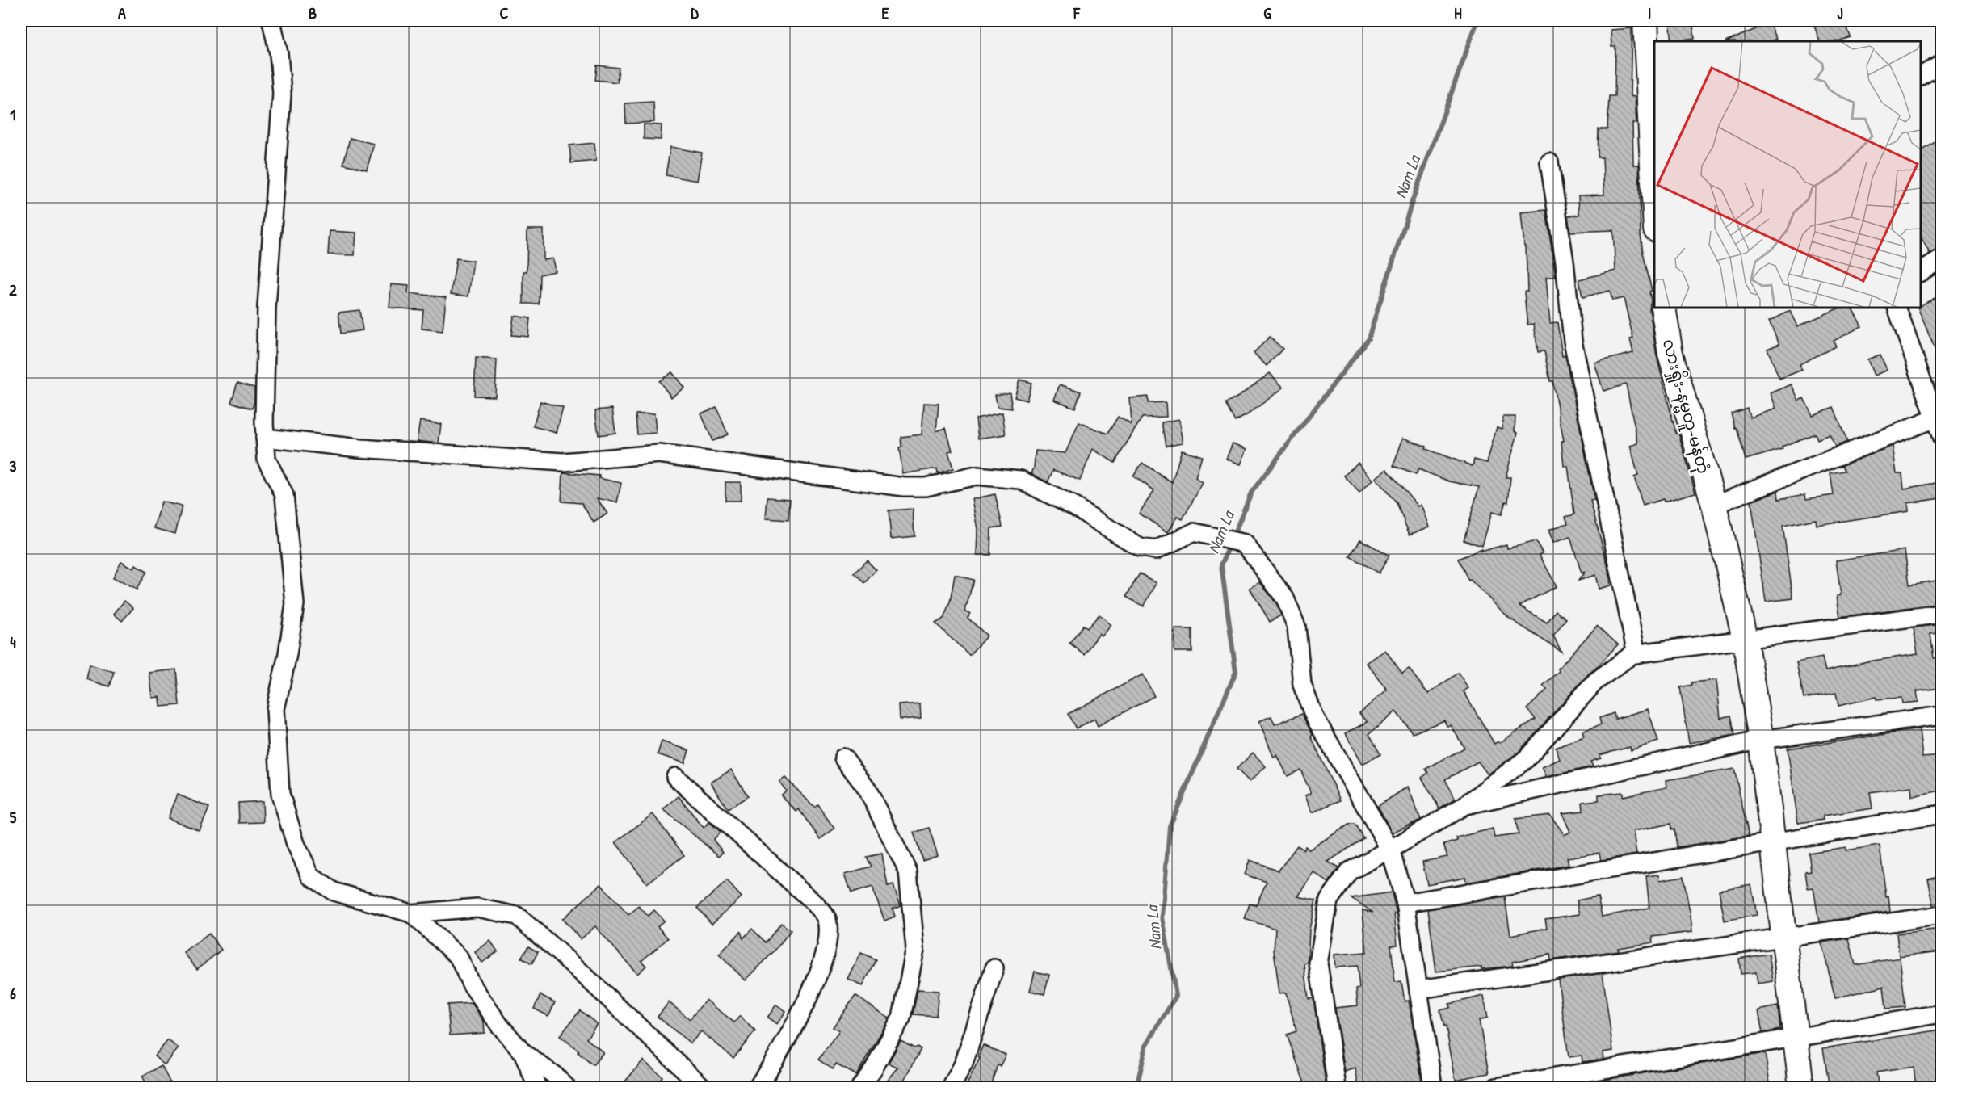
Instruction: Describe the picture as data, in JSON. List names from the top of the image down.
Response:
{
  "streets": {
    "main road": ["လားရှိုး-နမ္မတူ-မန်တုံ"]
  },
  "water": ["Nam La"],
  "grid": {
    "columns": [
      "A",
      "B",
      "C",
      "D",
      "E",
      "F",
      "G",
      "H",
      "I",
      "J"
    ],
    "rows": [
      "1",
      "2",
      "3",
      "4",
      "5",
      "6"
    ]
  }
}
